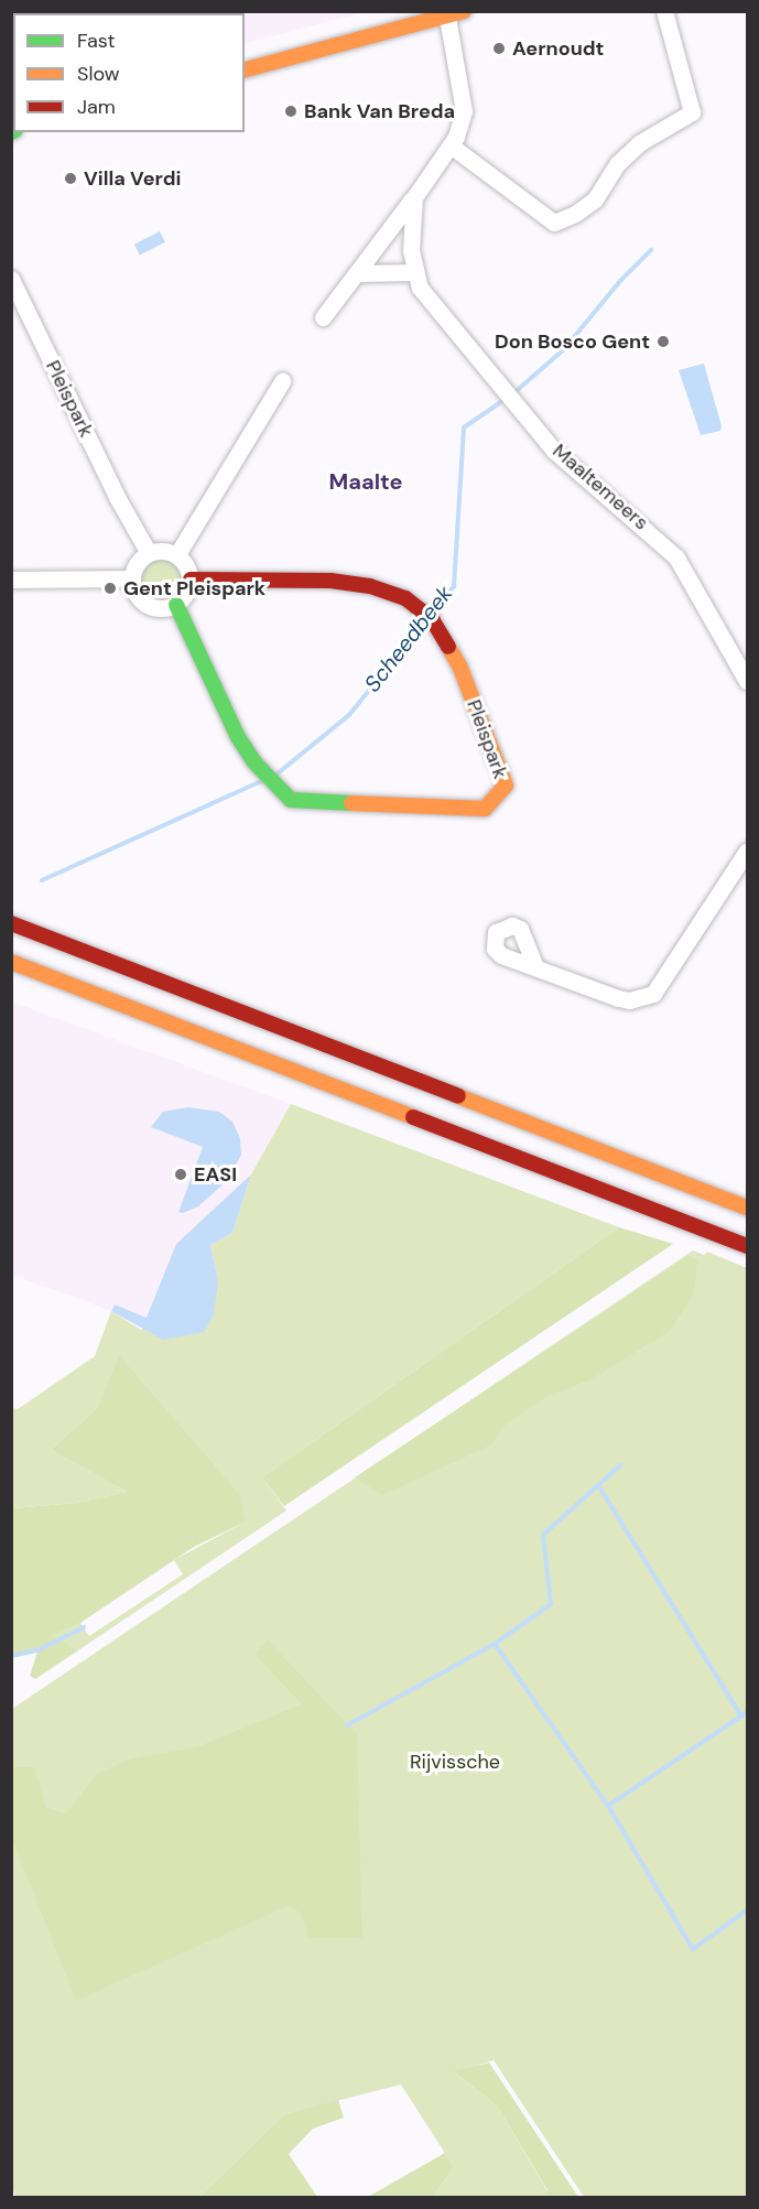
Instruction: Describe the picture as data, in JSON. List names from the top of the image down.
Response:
{
  "streets": {
    "main road": ["Pleispark"],
    "street": ["Maaltemeers"]
  },
  "districts": ["Maalte"],
  "water": ["Scheedbeek"],
  "parks": ["Rijvissche"],
  "places": [
    "Aernoudt",
    "Bank Van Breda",
    "Villa Verdi",
    "Don Bosco Gent",
    "Gent Pleispark",
    "EASI"
  ],
  "legend": ["Fast", "Slow", "Jam"]
}
